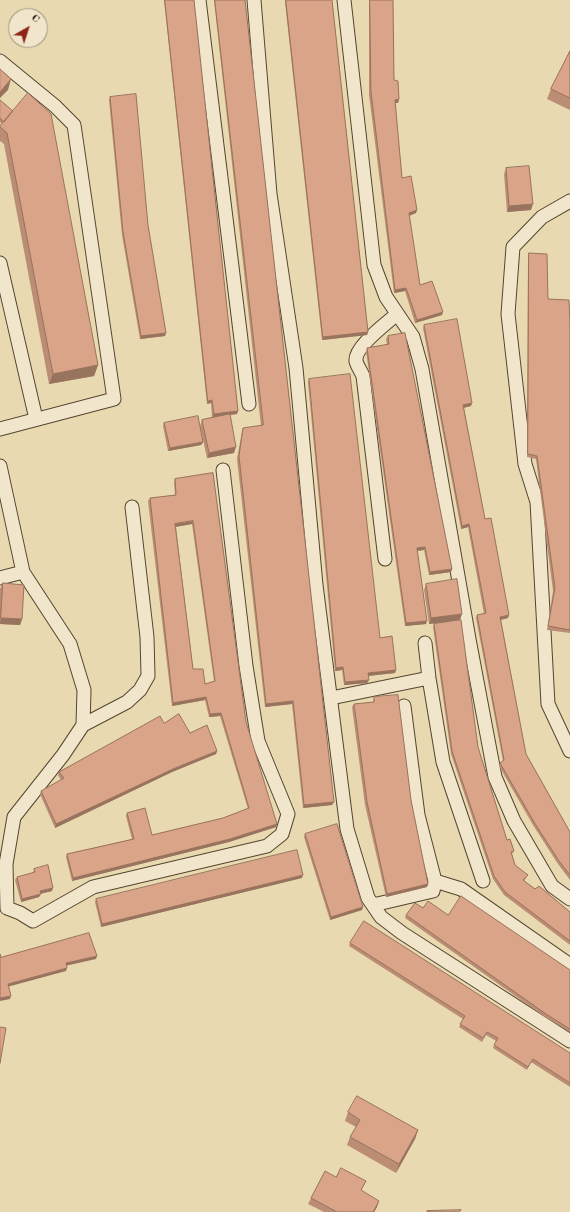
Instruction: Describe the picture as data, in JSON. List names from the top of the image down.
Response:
{
  "north": "top right"
}
